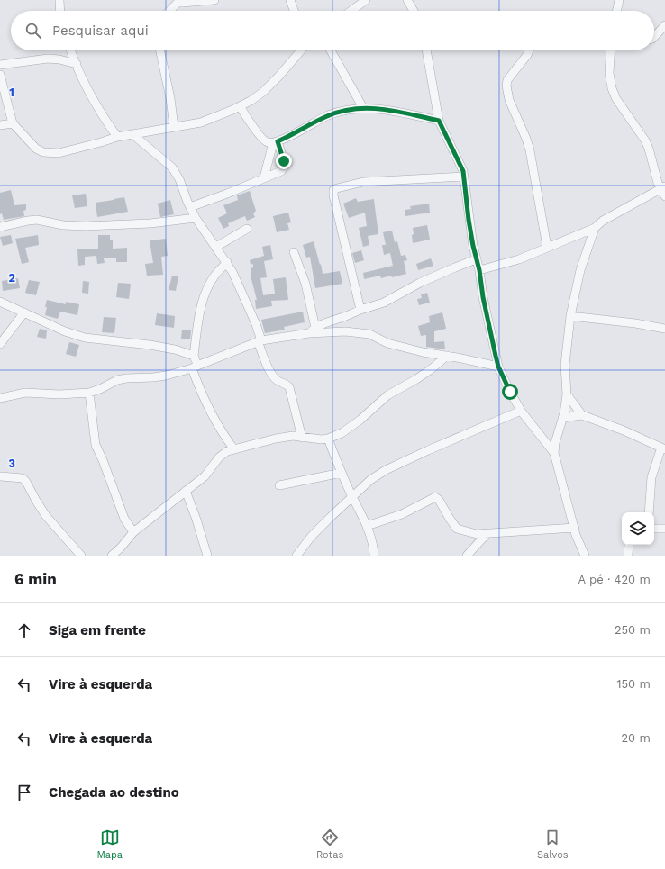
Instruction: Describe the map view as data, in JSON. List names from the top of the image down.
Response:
{
  "page": {
    "search": "Pesquisar aqui",
    "heading": ["6 min", "A pé · 420 m"],
    "list": [
      ["Siga em frente", "250 m"],
      ["Vire à esquerda", "150 m"],
      ["Vire à esquerda", "20 m"],
      "Chegada ao destino"
    ],
    "nav": ["Mapa", "Rotas", "Salvos"]
  },
  "grid": {
    "rows": ["1", "2", "3"]
  }
}
